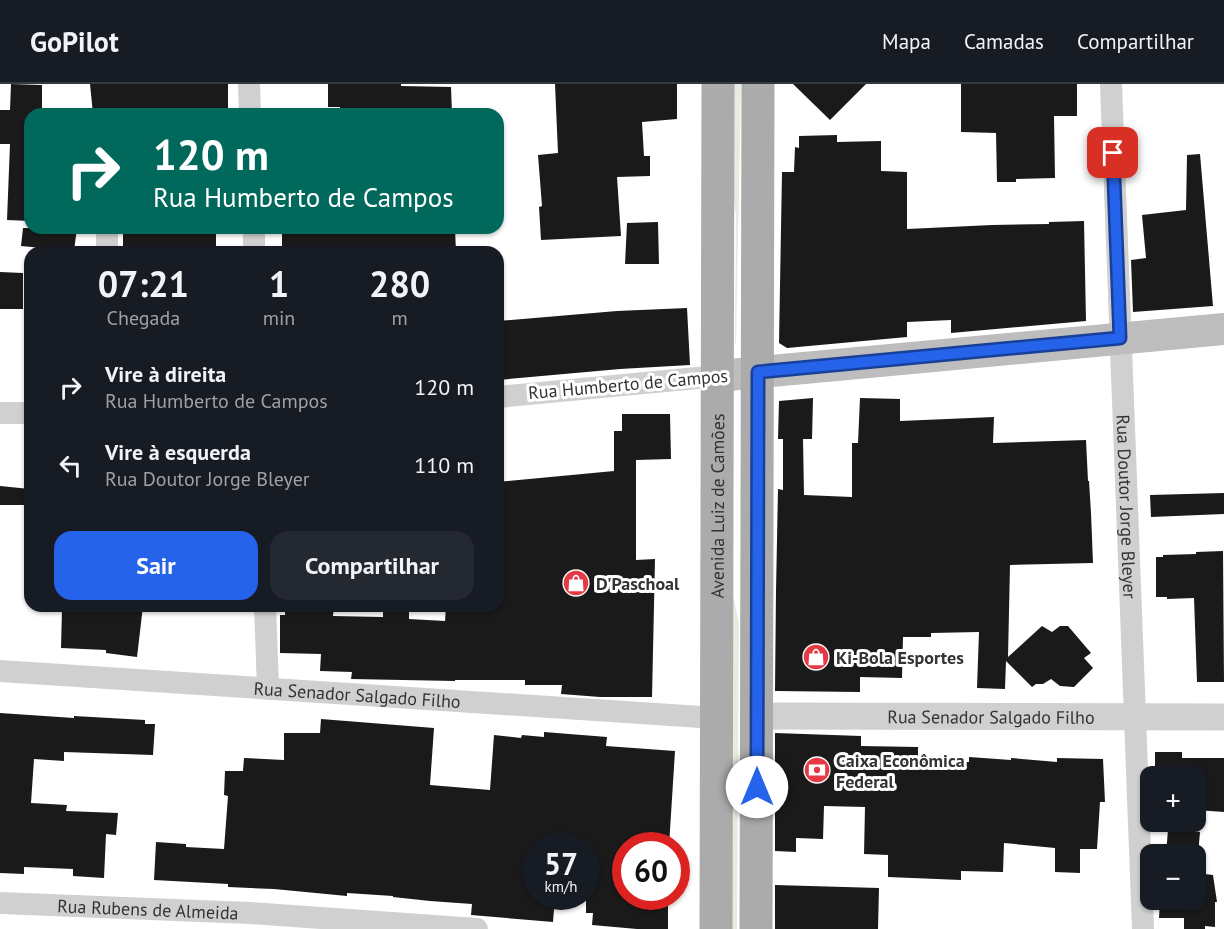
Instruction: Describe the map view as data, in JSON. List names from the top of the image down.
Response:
{
  "streets": {
    "main road": ["Rua Humberto de Campos", "Avenida Luiz de Camões"],
    "street": ["Rua Doutor Jorge Bleyer", "Rua Senador Salgado Filho", "Rua Rubens de Almeida"]
  },
  "crossings": [
    ["Rua Humberto de Campos", "Rua Doutor Jorge Bleyer"],
    ["Rua Humberto de Campos", "Avenida Luiz de Camões"],
    ["Rua Doutor Jorge Bleyer", "Rua Senador Salgado Filho"],
    ["Avenida Luiz de Camões", "Rua Senador Salgado Filho"]
  ],
  "places": {
    "shop": ["D'Paschoal", "Ki-Bola Esportes"],
    "bank": ["Caixa Econômica Federal"]
  },
  "page": {
    "header": "GoPilot",
    "nav": ["Mapa", "Camadas", "Compartilhar"],
    "turn": ["120 m", "Rua Humberto de Campos"],
    "eta": [
      "07:21",
      "Chegada",
      "1",
      "min",
      "280",
      "m"
    ],
    "list": [
      {
        "name": "Vire à direita",
        "note": "Rua Humberto de Campos",
        "value": "120 m"
      },
      {
        "name": "Vire à esquerda",
        "note": "Rua Doutor Jorge Bleyer",
        "value": "110 m"
      }
    ],
    "buttons": ["Sair", "Compartilhar"],
    "map_buttons": ["+", "−"],
    "speed": "57 km/h",
    "limit": "60"
  }
}
